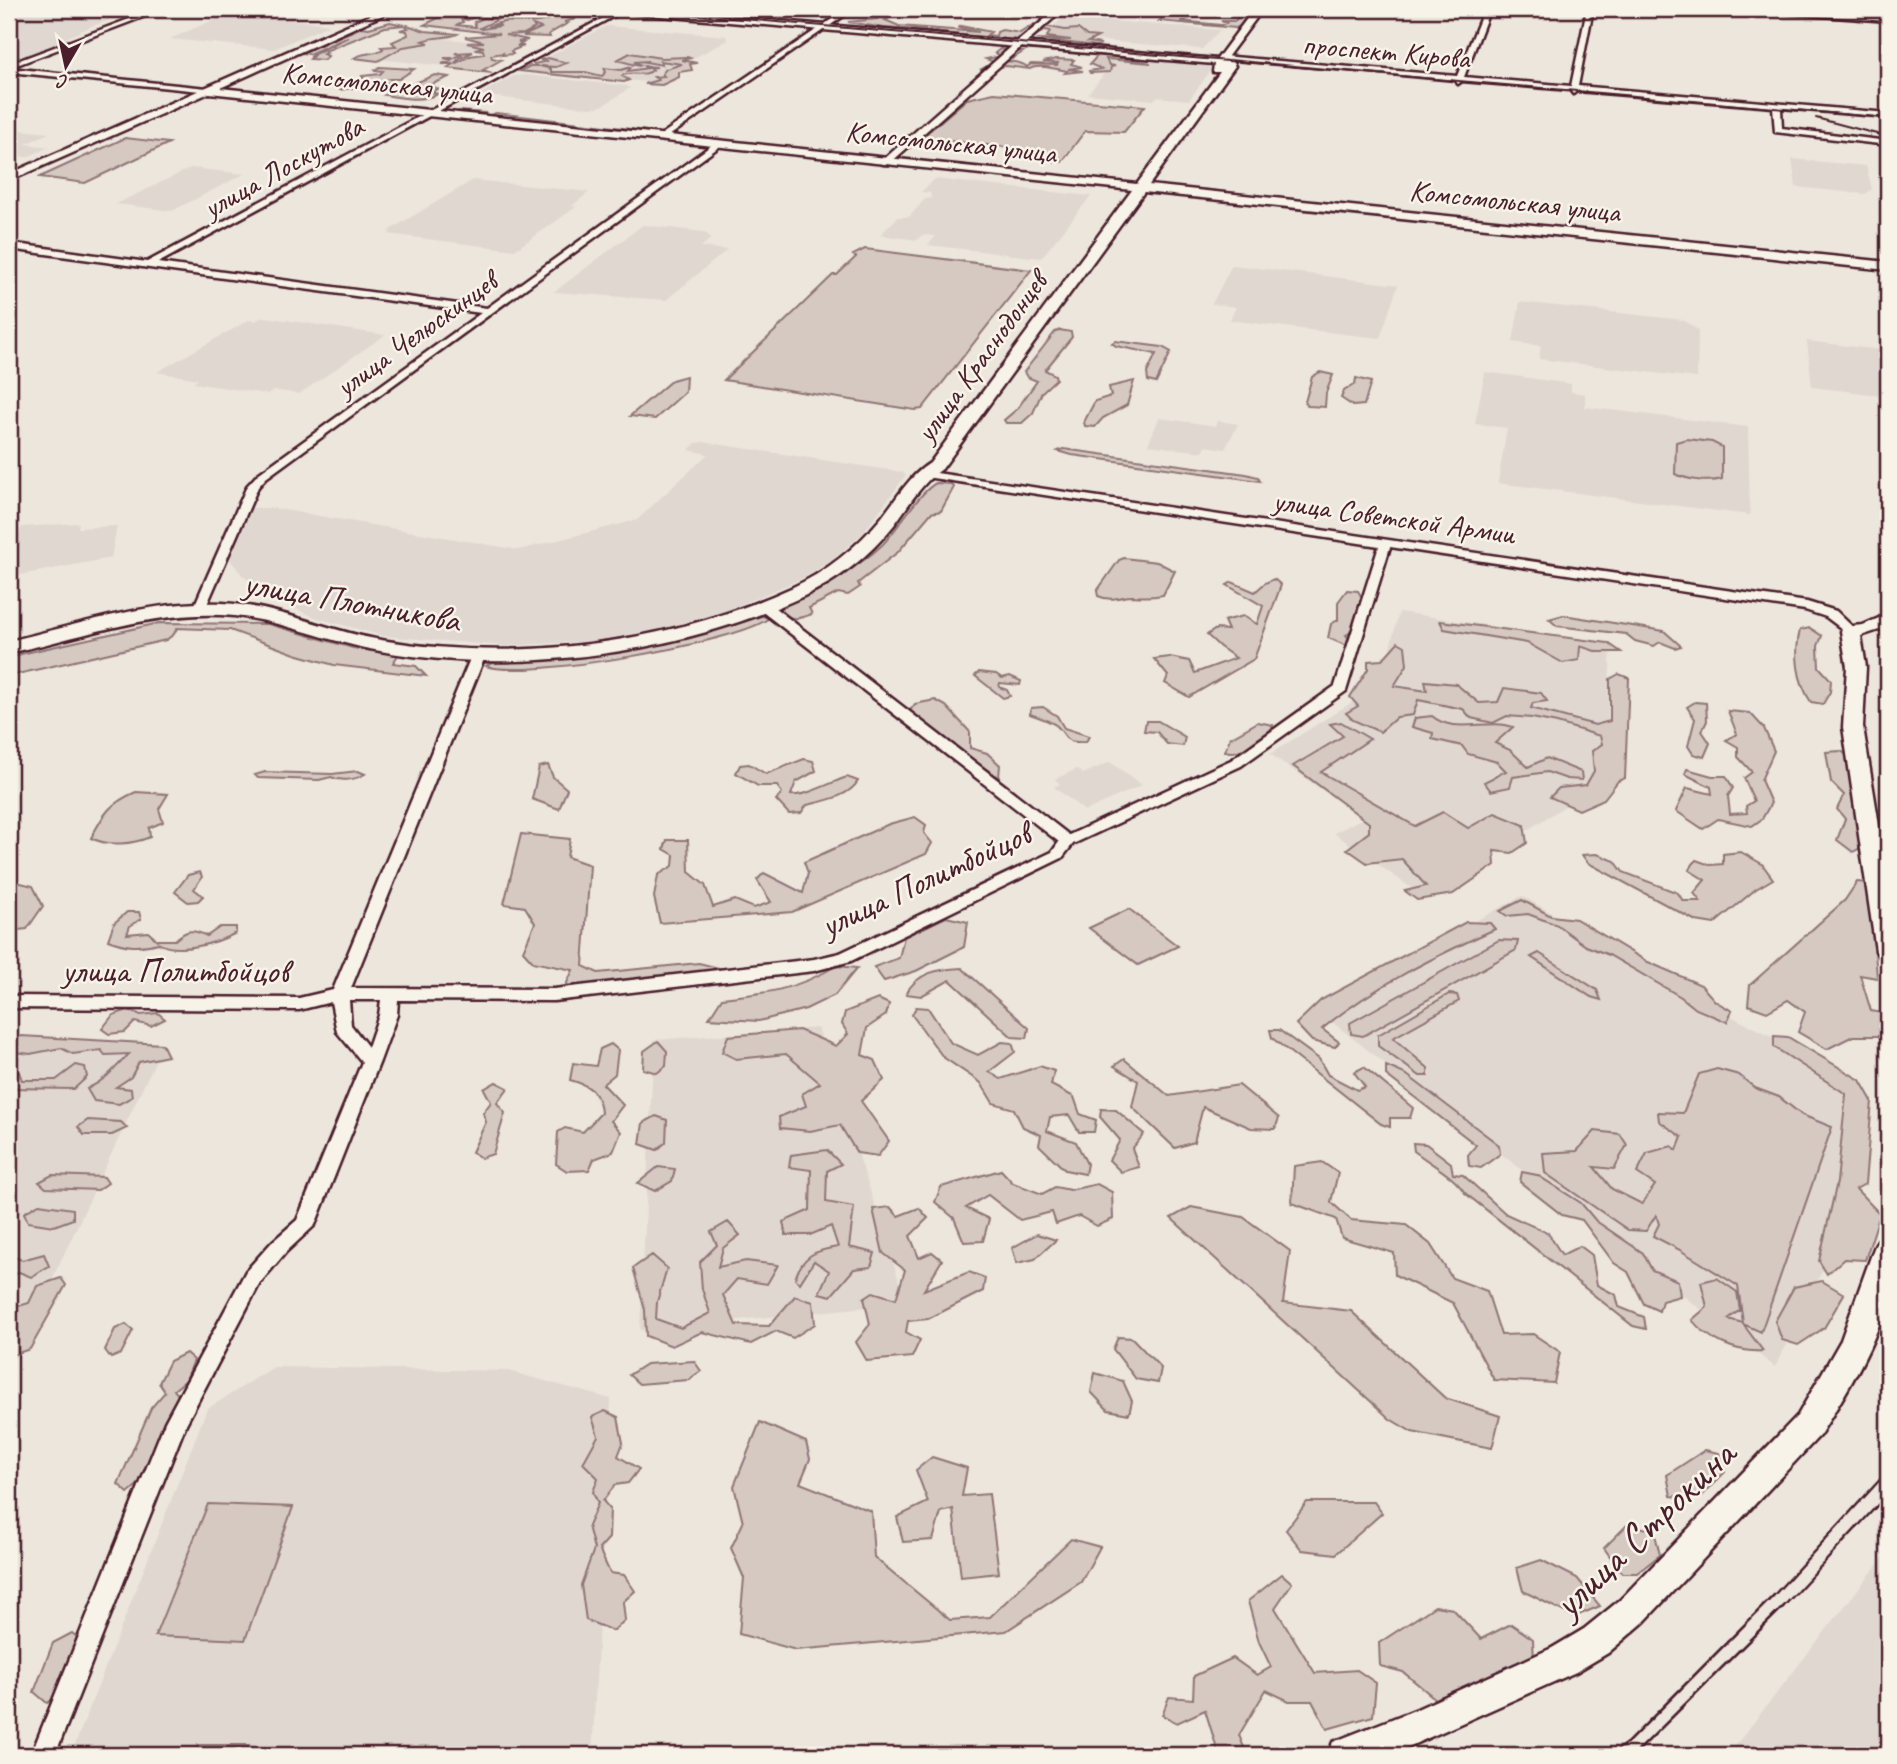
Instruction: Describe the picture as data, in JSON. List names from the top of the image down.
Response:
{
  "streets": {
    "street": [
      "проспект Кирова",
      "Комсомольская улица",
      "улица Лоскутова",
      "улица Челюскинцев",
      "улица Краснодонцев",
      "улица Советской Армии",
      "улица Плотникова",
      "улица Политбойцов",
      "улица Строкина"
    ]
  },
  "crossings": [
    ["проспект Кирова", "улица Лоскутова"],
    ["проспект Кирова", "улица Краснодонцев"],
    ["Комсомольская улица", "улица Лоскутова"],
    ["Комсомольская улица", "улица Челюскинцев"],
    ["Комсомольская улица", "улица Краснодонцев"],
    ["улица Челюскинцев", "улица Плотникова"],
    ["улица Краснодонцев", "улица Советской Армии"],
    ["улица Краснодонцев", "улица Плотникова"],
    ["улица Советской Армии", "улица Плотникова"],
    ["улица Советской Армии", "улица Политбойцов"],
    ["улица Плотникова", "улица Политбойцов"]
  ],
  "north": "bottom"
}
